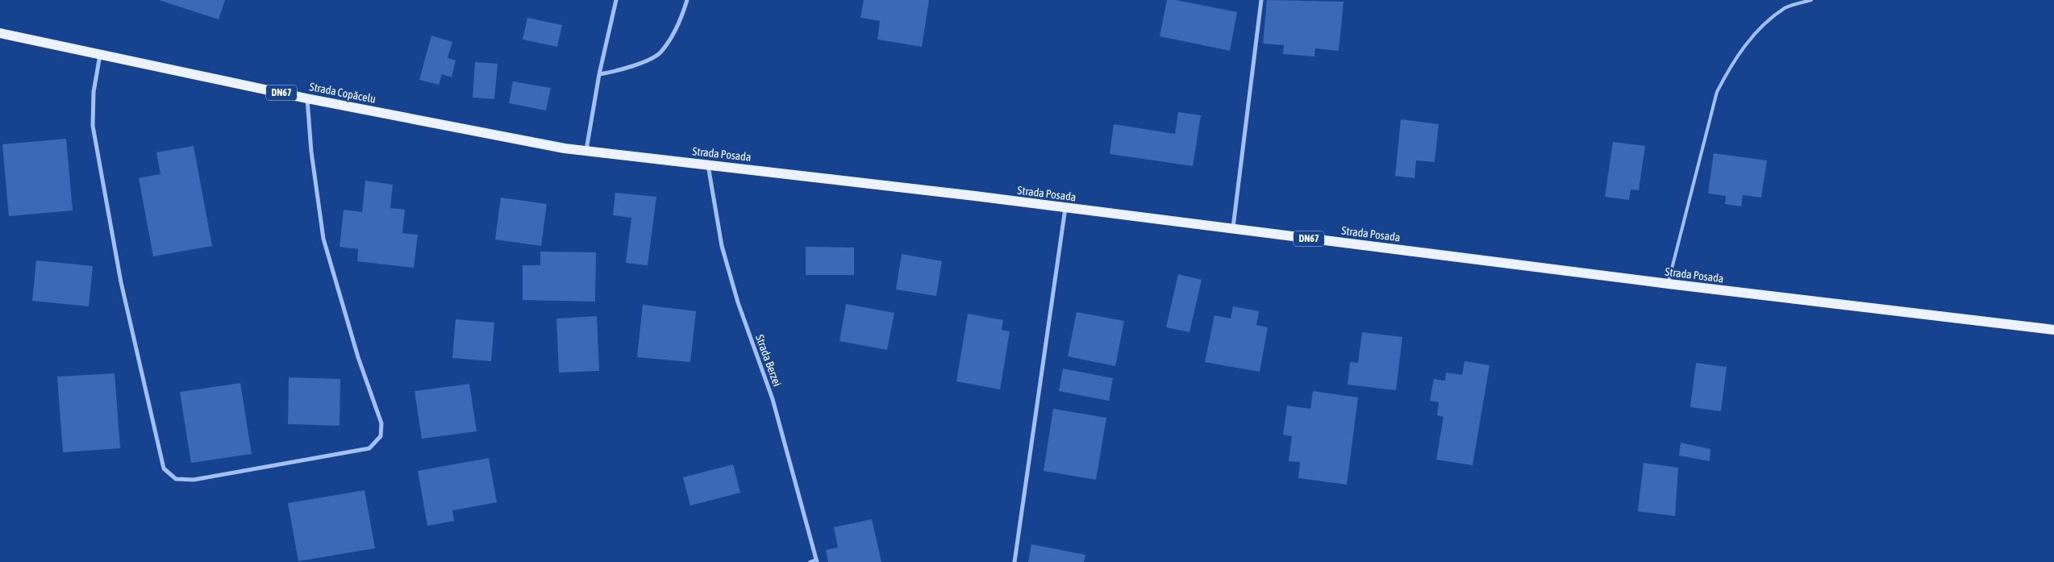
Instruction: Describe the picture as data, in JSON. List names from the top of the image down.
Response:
{
  "streets": {
    "main road": ["DN67", "Strada Copăcelu", "Strada Posada"],
    "street": ["Strada Berzei"]
  },
  "crossings": [
    ["Strada Copăcelu", "Strada Posada"],
    ["Strada Posada", "Strada Berzei"]
  ]
}
